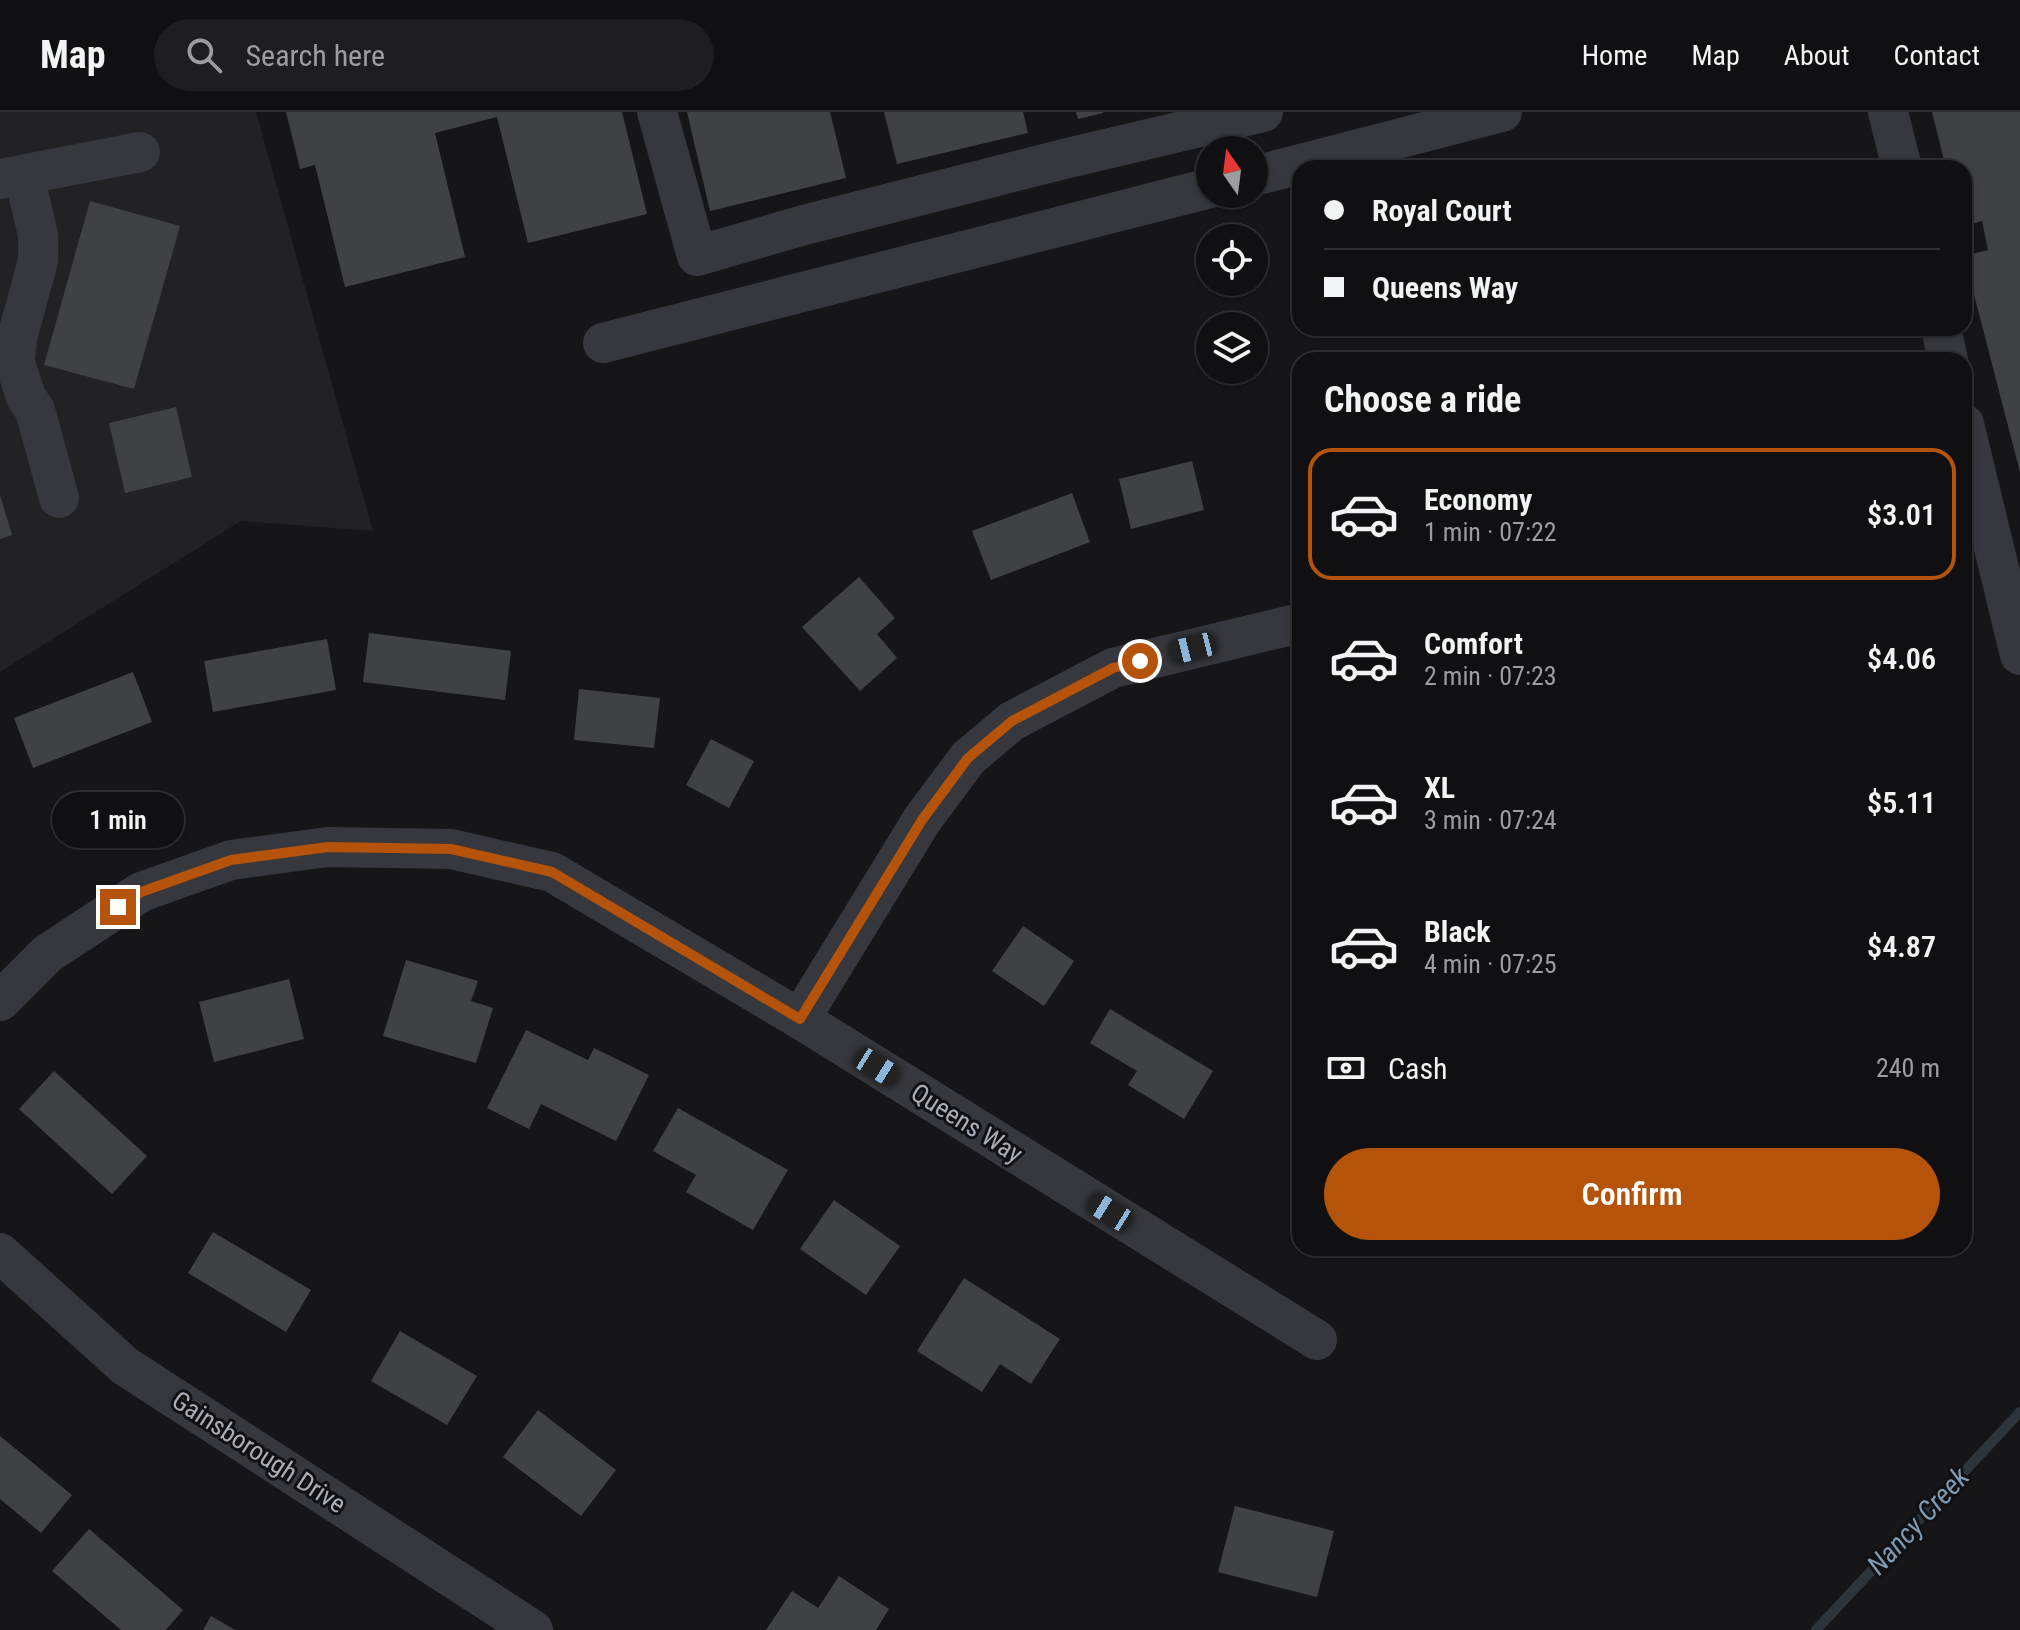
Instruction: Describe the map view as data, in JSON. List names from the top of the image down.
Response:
{
  "streets": {
    "street": ["Queens Way", "Gainsborough Drive"]
  },
  "water": ["Nancy Creek"],
  "north": "top",
  "page": {
    "header": "Map",
    "search": "Search here",
    "nav": [
      "Home",
      "Map",
      "About",
      "Contact"
    ],
    "banner": ["Royal Court", "Queens Way"],
    "heading": "Choose a ride",
    "list": [
      {
        "name": "Economy",
        "note": "1 min · 07:22",
        "value": "$3.01"
      },
      {
        "name": "Comfort",
        "note": "2 min · 07:23",
        "value": "$4.06"
      },
      {
        "name": "XL",
        "note": "3 min · 07:24",
        "value": "$5.11"
      },
      {
        "name": "Black",
        "note": "4 min · 07:25",
        "value": "$4.87"
      }
    ],
    "bubble": "1 min",
    "pay": ["Cash", "240 m"],
    "buttons": "Confirm"
  }
}
